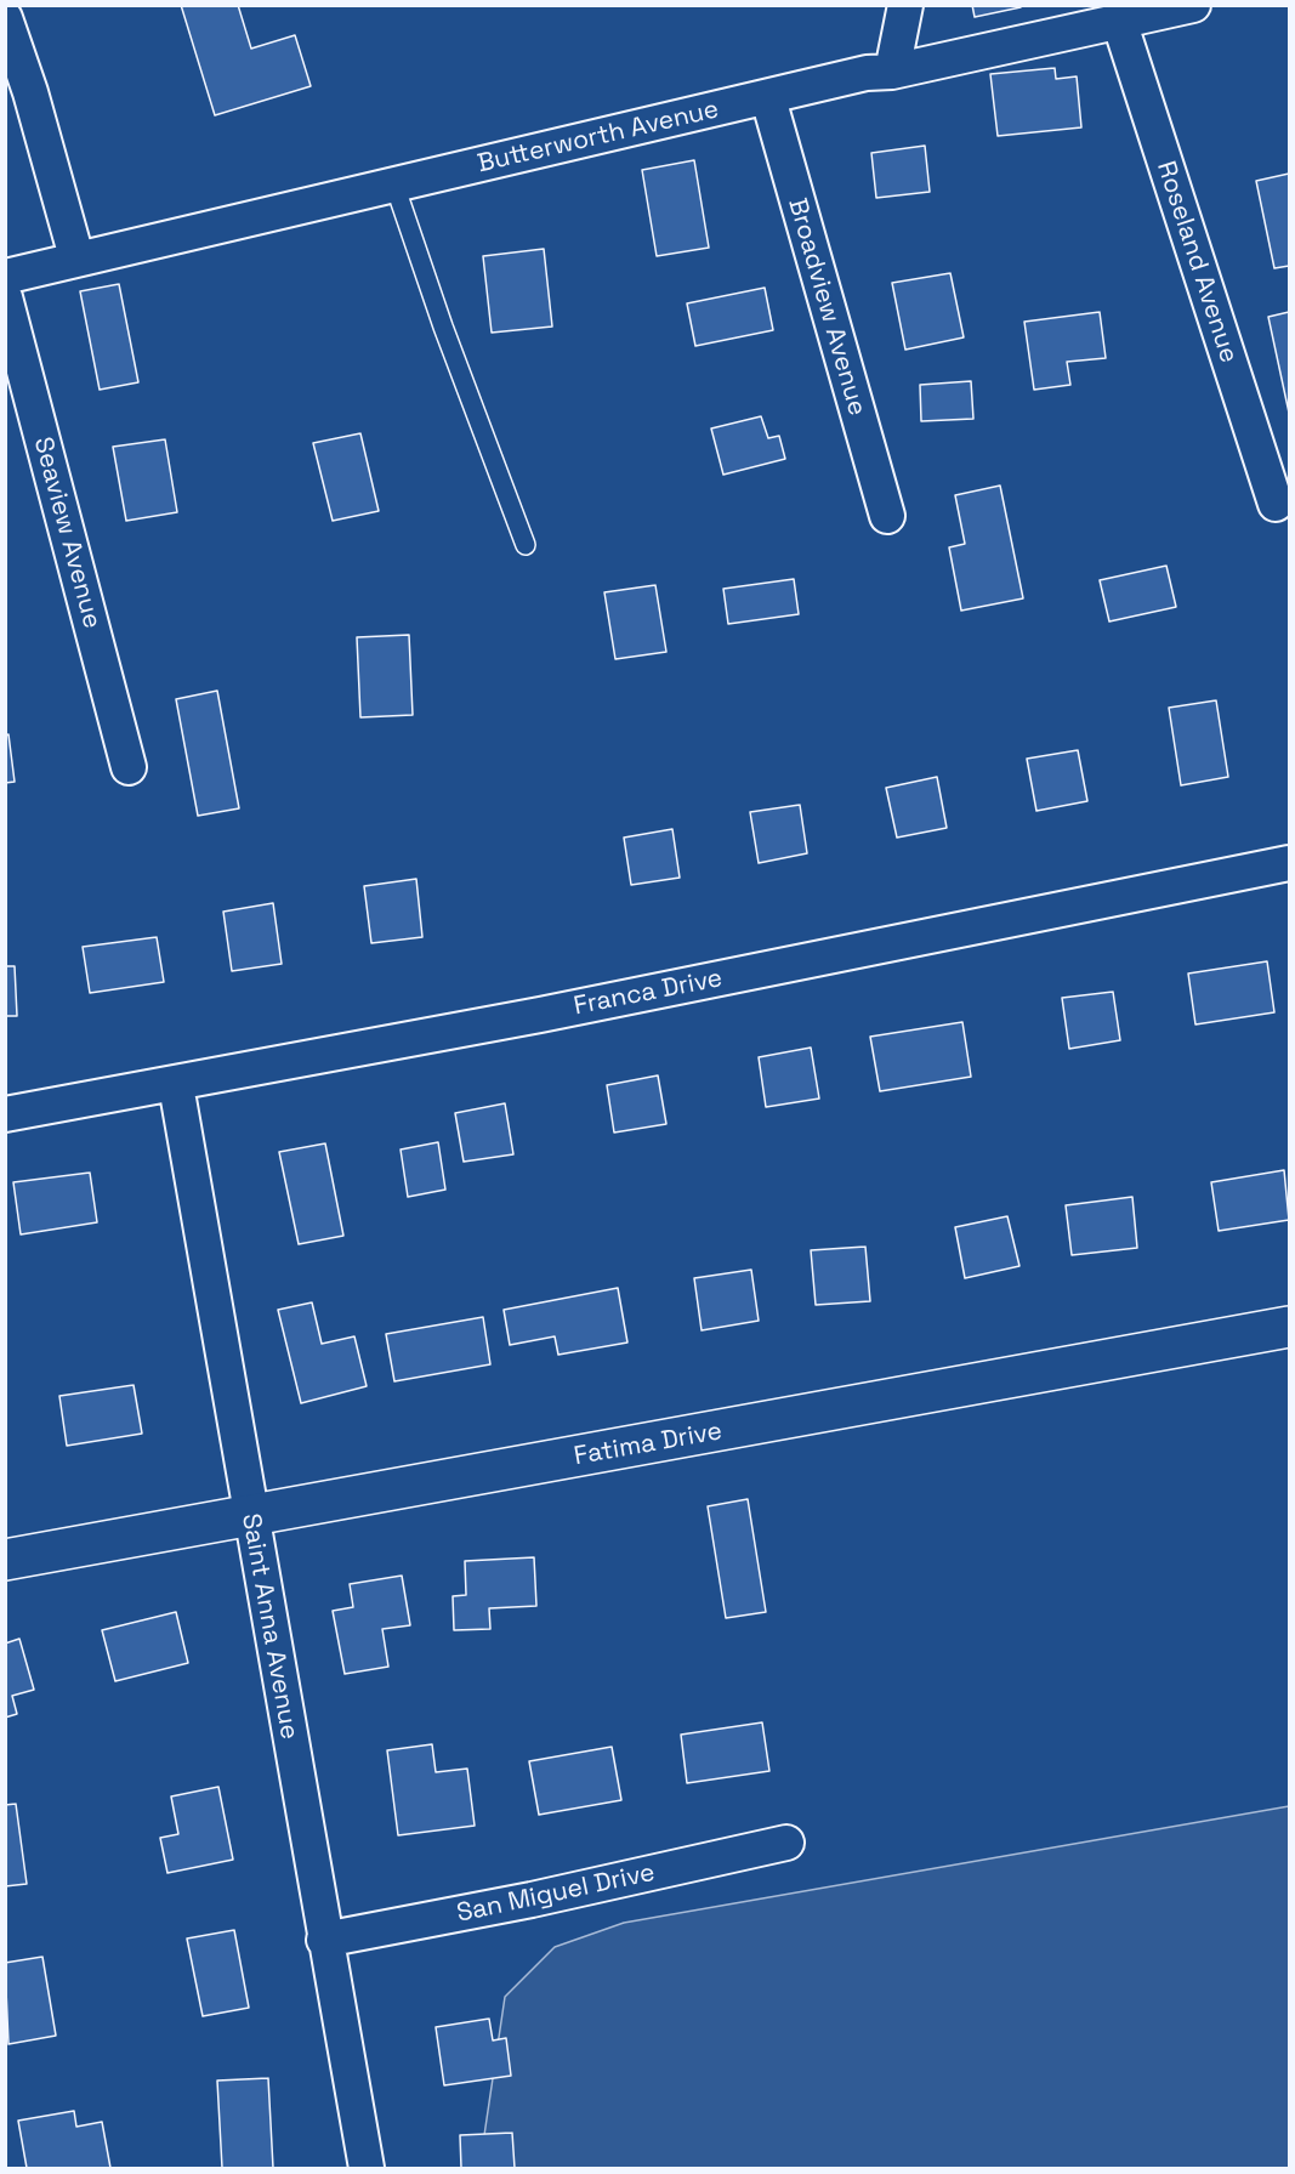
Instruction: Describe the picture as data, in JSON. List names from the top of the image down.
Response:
{
  "streets": {
    "street": [
      "Butterworth Avenue",
      "Roseland Avenue",
      "Broadview Avenue",
      "Seaview Avenue",
      "Franca Drive",
      "Fatima Drive",
      "Saint Anna Avenue",
      "San Miguel Drive"
    ]
  },
  "crossings": [
    ["Butterworth Avenue", "Roseland Avenue"],
    ["Butterworth Avenue", "Broadview Avenue"],
    ["Franca Drive", "Saint Anna Avenue"],
    ["Fatima Drive", "Saint Anna Avenue"],
    ["Saint Anna Avenue", "San Miguel Drive"]
  ]
}
